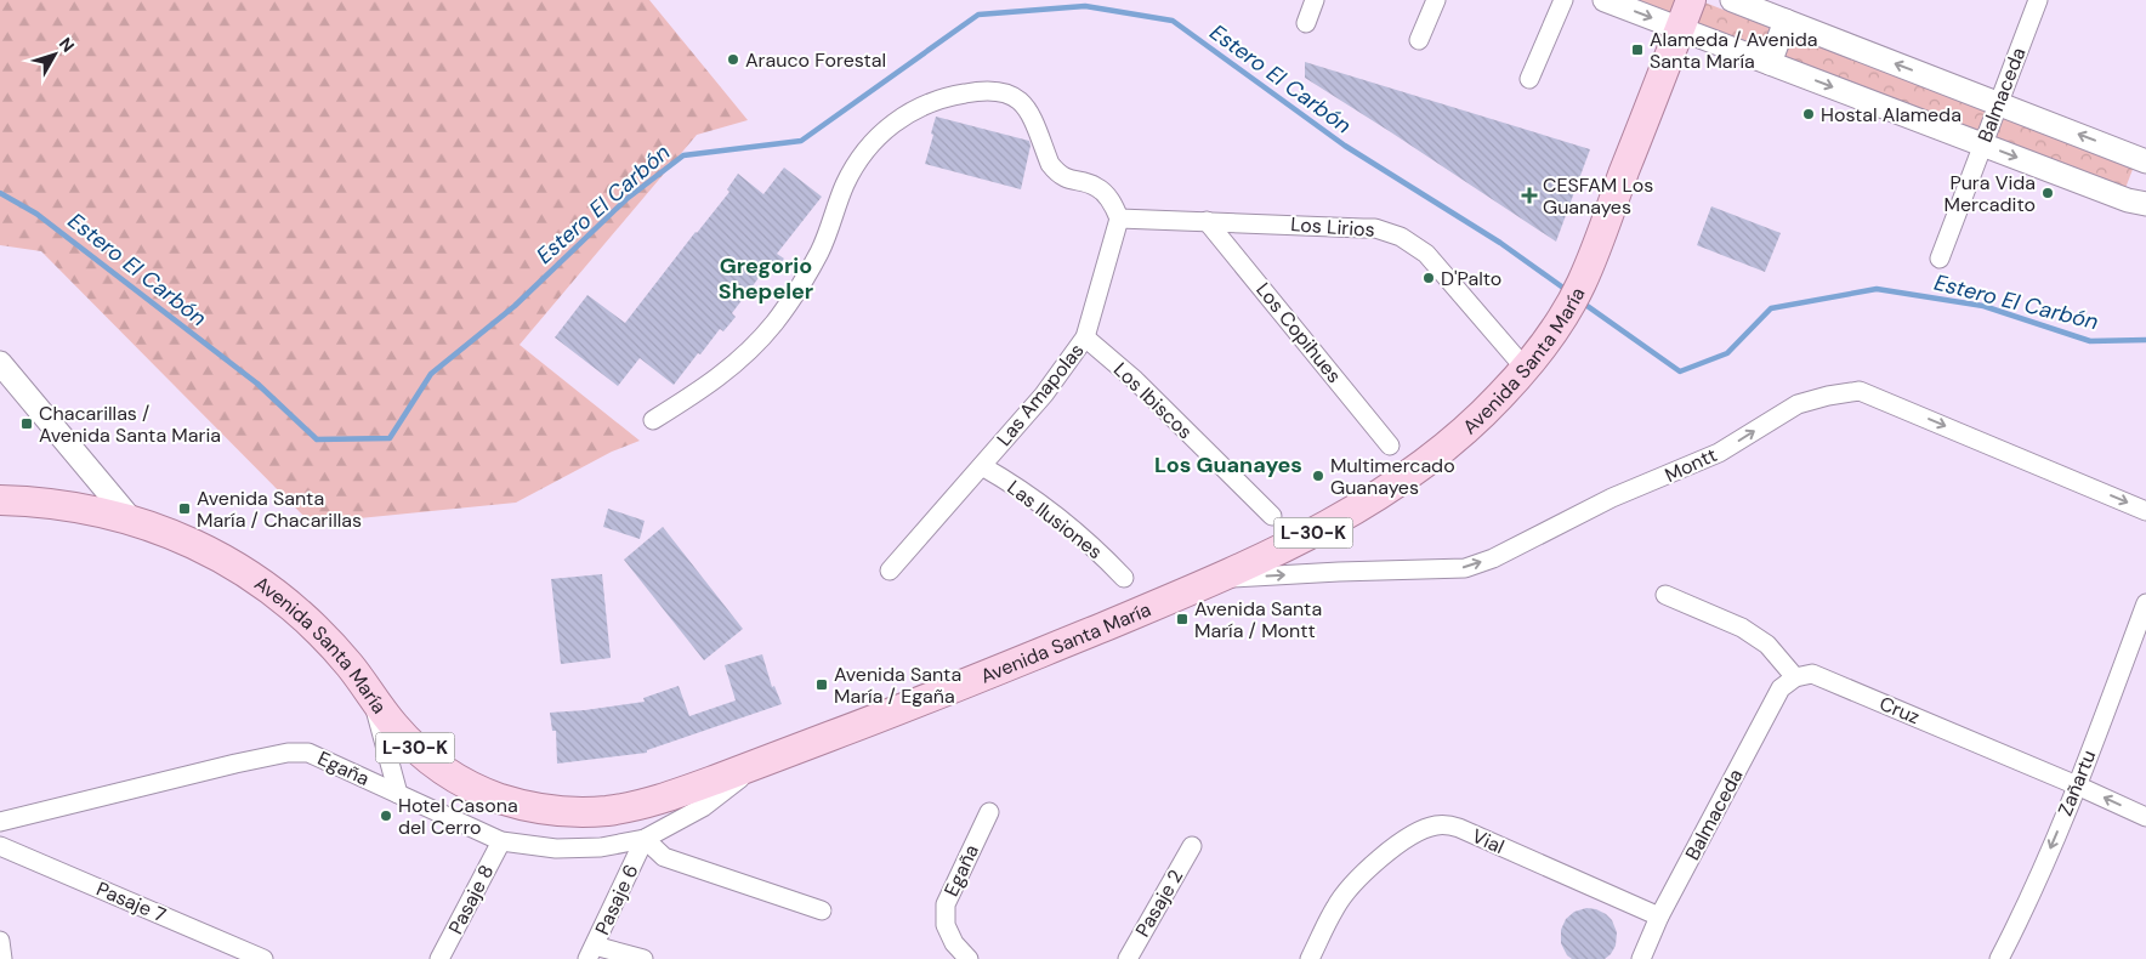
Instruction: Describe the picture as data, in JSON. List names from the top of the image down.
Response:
{
  "streets": {
    "main road": ["Avenida Santa María", "L-30-K"],
    "street": [
      "Balmaceda",
      "Los Lirios",
      "Los Copihues",
      "Las Amapolas",
      "Los Ibiscos",
      "Montt",
      "Las Ilusiones",
      "Cruz",
      "Egaña",
      "Zañartu",
      "Vial",
      "Pasaje 8",
      "Pasaje 6",
      "Pasaje 7",
      "Pasaje 2"
    ]
  },
  "crossings": [
    ["Balmaceda", "Cruz"],
    ["Balmaceda", "Vial"],
    ["Los Lirios", "Los Copihues"],
    ["Los Lirios", "Avenida Santa María"],
    ["Los Lirios", "Las Amapolas"],
    ["Avenida Santa María", "Montt"],
    ["Avenida Santa María", "Egaña"],
    ["Las Amapolas", "Los Ibiscos"],
    ["Las Amapolas", "Las Ilusiones"],
    ["Cruz", "Zañartu"],
    ["Egaña", "Pasaje 8"],
    ["Egaña", "Pasaje 6"]
  ],
  "one_way": ["Montt", "Zañartu"],
  "districts": ["Gregorio Shepeler", "Los Guanayes"],
  "water": ["Estero El Carbón"],
  "places": {
    "transit": [
      "Alameda / Avenida Santa María",
      "Chacarillas / Avenida Santa Maria",
      "Avenida Santa María / Chacarillas",
      "Avenida Santa María / Montt",
      "Avenida Santa María / Egaña"
    ],
    "other": [
      "Arauco Forestal",
      "Hostal Alameda",
      "Pura Vida Mercadito",
      "D'Palto",
      "Multimercado Guanayes",
      "Hotel Casona del Cerro"
    ],
    "health": ["CESFAM Los Guanayes"]
  },
  "north": "top right"
}
